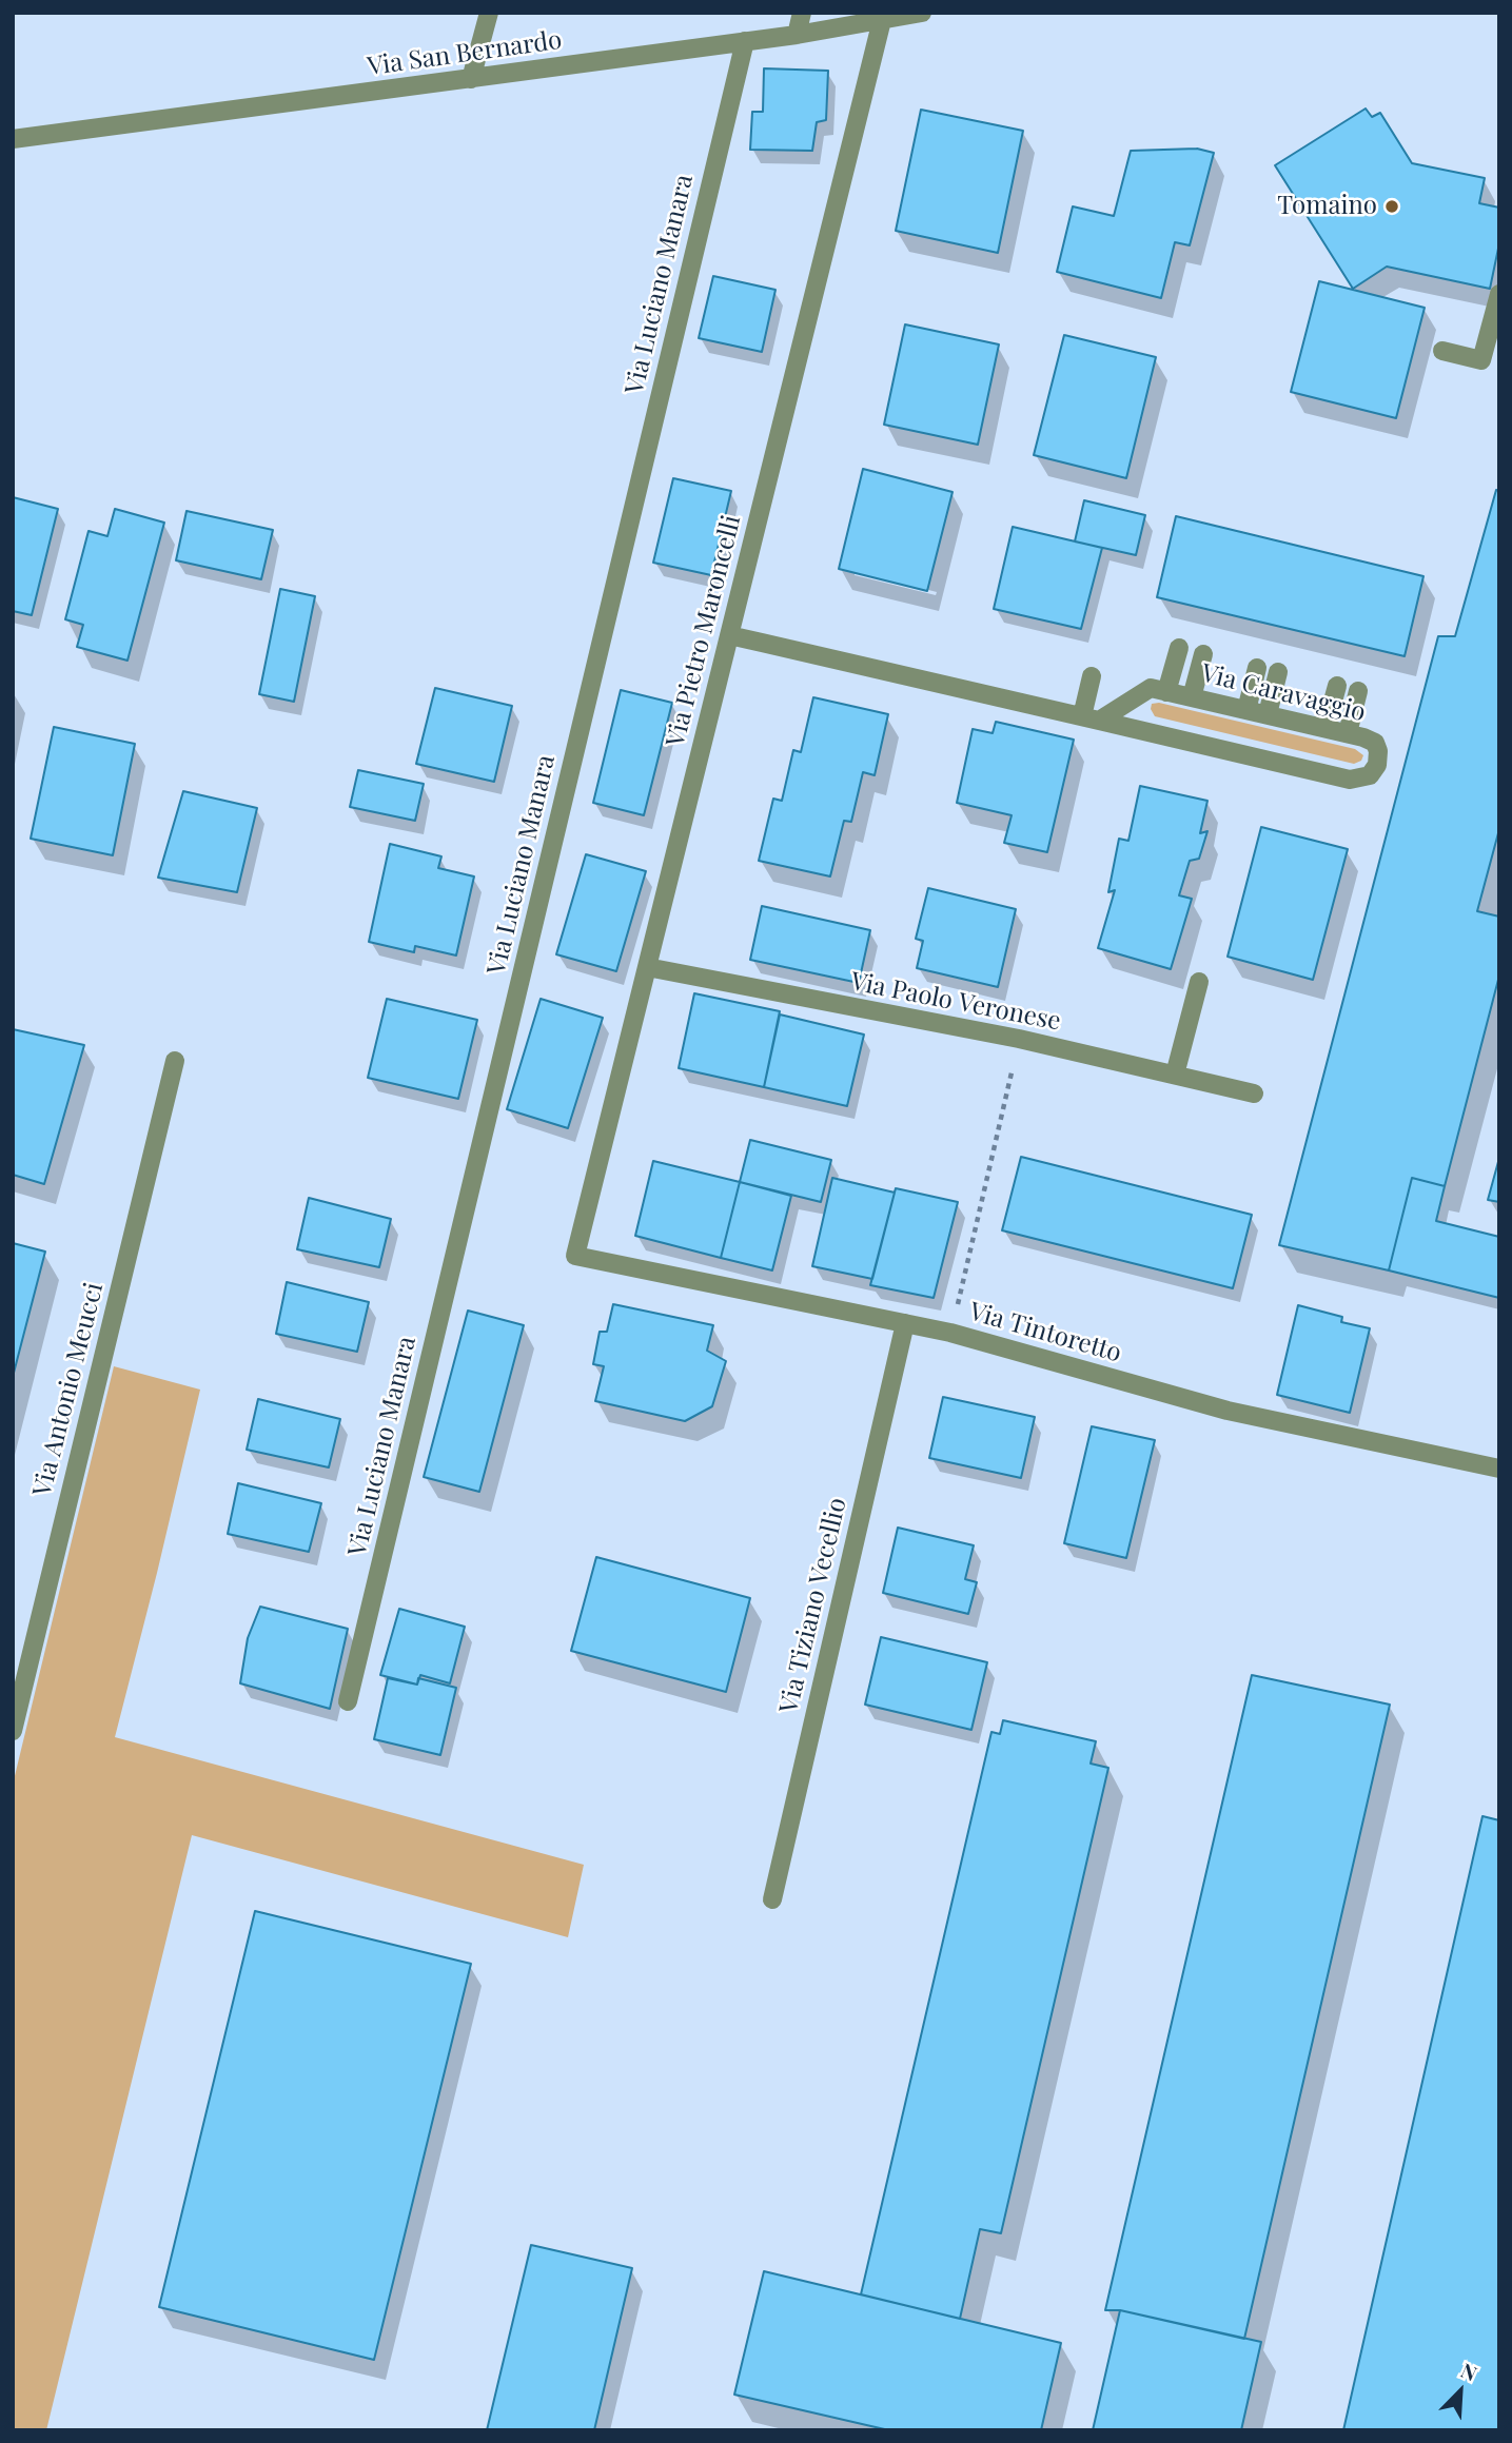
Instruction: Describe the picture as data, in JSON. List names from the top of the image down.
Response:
{
  "streets": {
    "street": [
      "Via San Bernardo",
      "Via Luciano Manara",
      "Via Pietro Maroncelli",
      "Via Caravaggio",
      "Via Paolo Veronese",
      "Via Tintoretto",
      "Via Antonio Meucci",
      "Via Tiziano Vecellio"
    ]
  },
  "crossings": [
    ["Via San Bernardo", "Via Luciano Manara"],
    ["Via San Bernardo", "Via Pietro Maroncelli"],
    ["Via Pietro Maroncelli", "Via Caravaggio"],
    ["Via Pietro Maroncelli", "Via Paolo Veronese"],
    ["Via Pietro Maroncelli", "Via Tintoretto"],
    ["Via Tintoretto", "Via Tiziano Vecellio"]
  ],
  "places": ["Tomaino"],
  "north": "top right"
}
